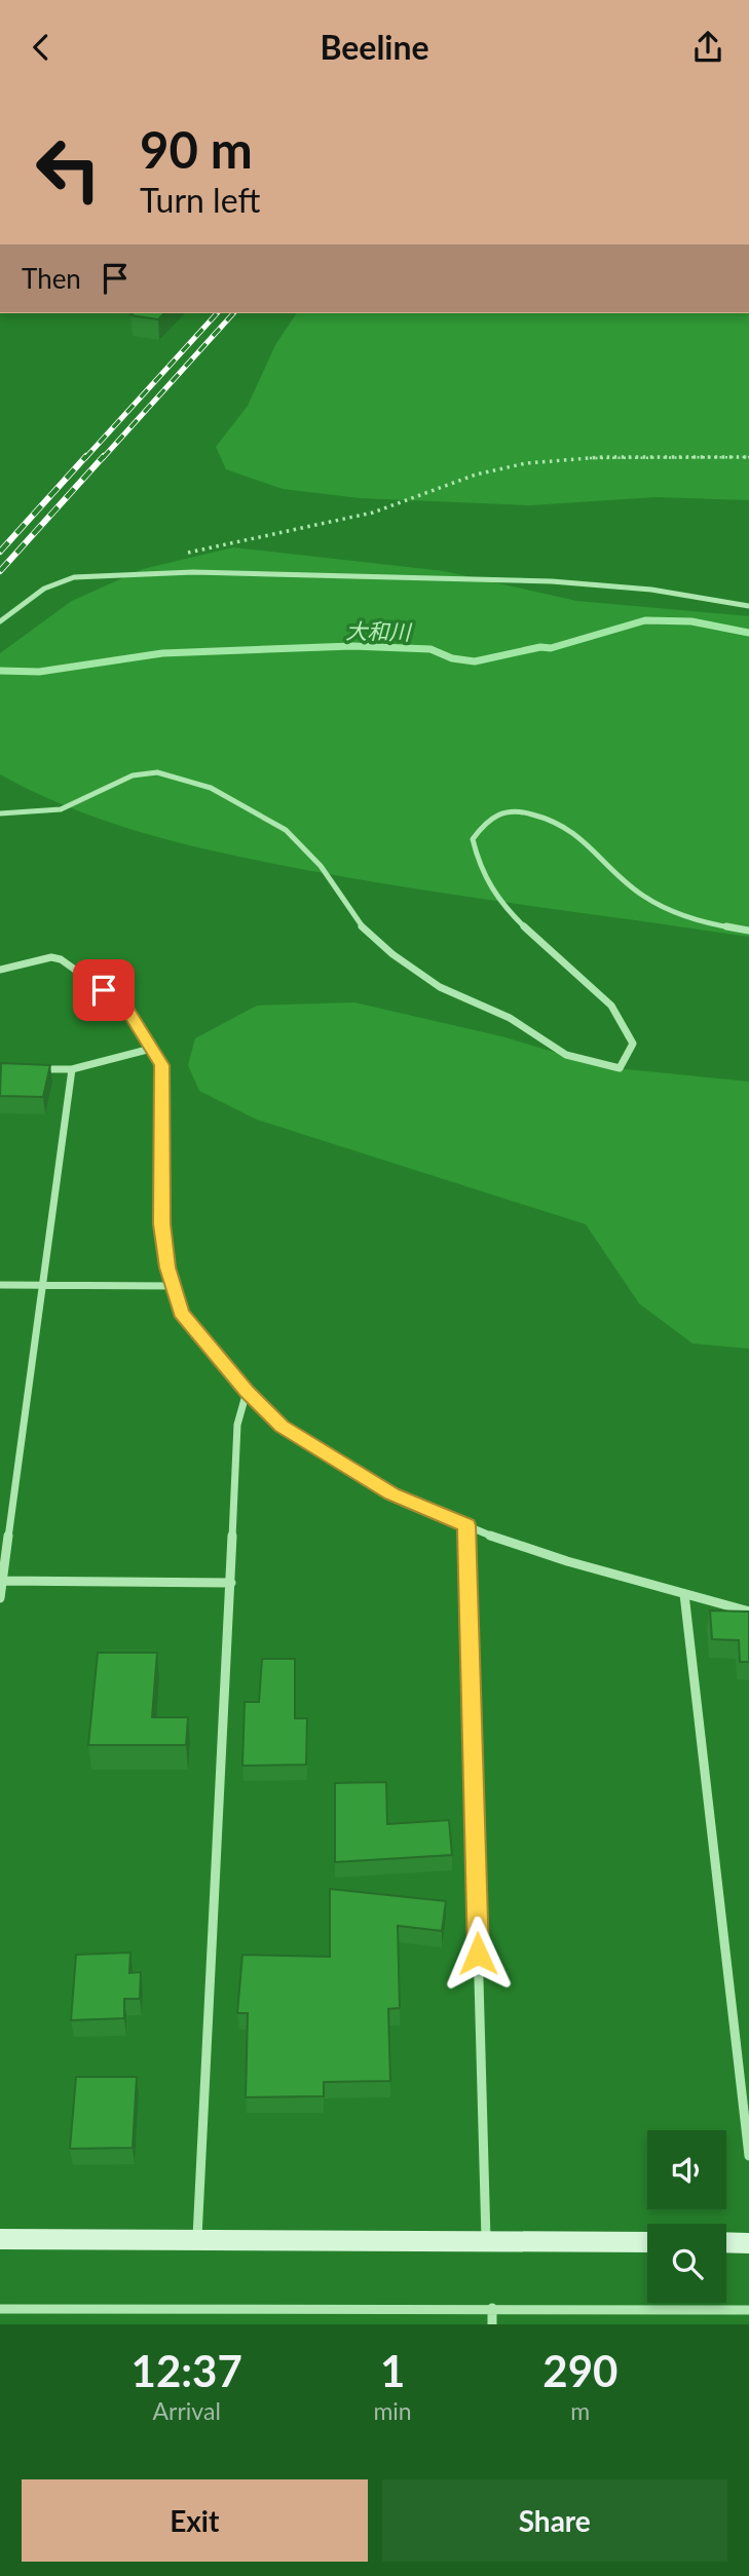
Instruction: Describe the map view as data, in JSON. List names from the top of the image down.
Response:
{
  "water": ["大和川"],
  "page": {
    "header": "Beeline",
    "turn": ["90 m", "Turn left"],
    "then": "Then",
    "eta": [
      "12:37",
      "Arrival",
      "1",
      "min",
      "290",
      "m"
    ],
    "buttons": ["Exit", "Share"]
  }
}
